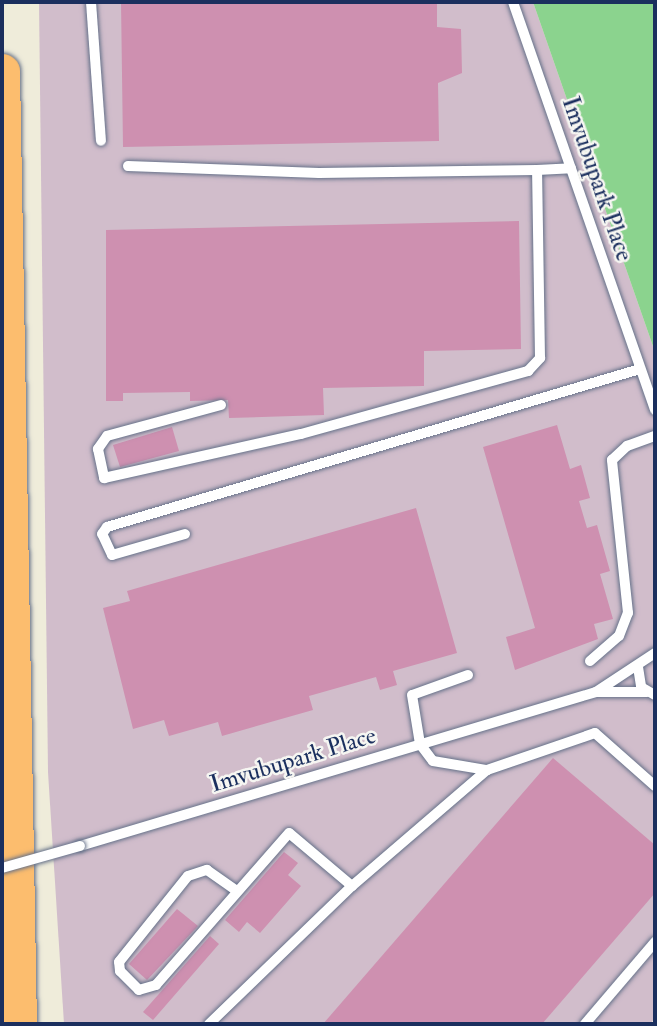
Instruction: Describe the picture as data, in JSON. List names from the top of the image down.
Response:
{
  "streets": {
    "lane": ["Imvubupark Place"]
  }
}
